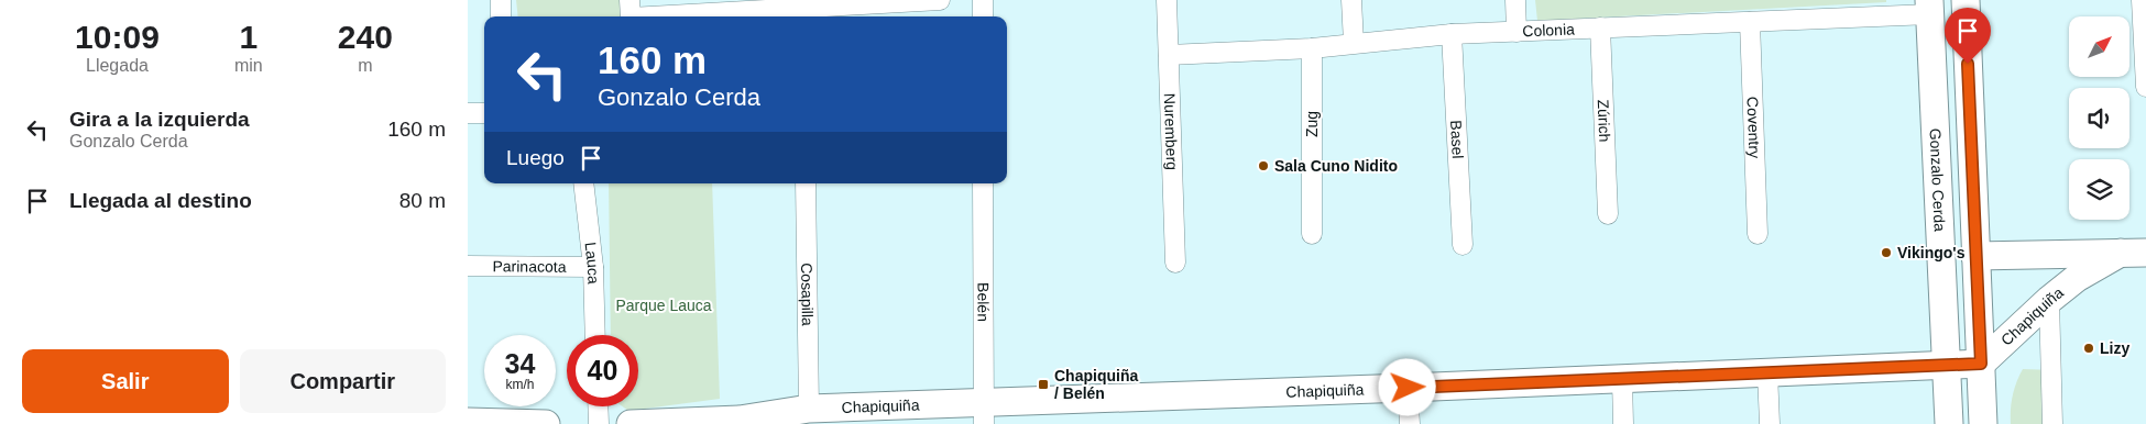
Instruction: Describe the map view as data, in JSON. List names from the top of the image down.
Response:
{
  "streets": {
    "street": [
      "Colonia",
      "Zúrich",
      "Zug",
      "Coventry",
      "Nuremberg",
      "Basel",
      "Gonzalo Cerda",
      "Lauca",
      "Parinacota",
      "Cosapilla",
      "Belén",
      "Chapiquiña"
    ]
  },
  "crossings": [
    ["Colonia", "Zúrich"],
    ["Colonia", "Zug"],
    ["Colonia", "Coventry"],
    ["Colonia", "Nuremberg"],
    ["Colonia", "Basel"],
    ["Colonia", "Gonzalo Cerda"],
    ["Gonzalo Cerda", "Chapiquiña"],
    ["Lauca", "Parinacota"],
    ["Cosapilla", "Chapiquiña"],
    ["Belén", "Chapiquiña"]
  ],
  "parks": ["Parque Lauca"],
  "places": {
    "other": ["Sala Cuno Nidito", "Vikingo's", "Lizy"],
    "transit": ["Chapiquiña / Belén"]
  },
  "north": "top right",
  "page": {
    "eta": [
      "10:09",
      "Llegada",
      "1",
      "min",
      "240",
      "m"
    ],
    "turn": ["160 m", "Gonzalo Cerda"],
    "list": [
      {
        "name": "Gira a la izquierda",
        "note": "Gonzalo Cerda",
        "value": "160 m"
      },
      {
        "name": "Llegada al destino",
        "value": "80 m"
      }
    ],
    "then": "Luego",
    "speed": "34 km/h",
    "limit": "40",
    "buttons": ["Salir", "Compartir"]
  }
}
